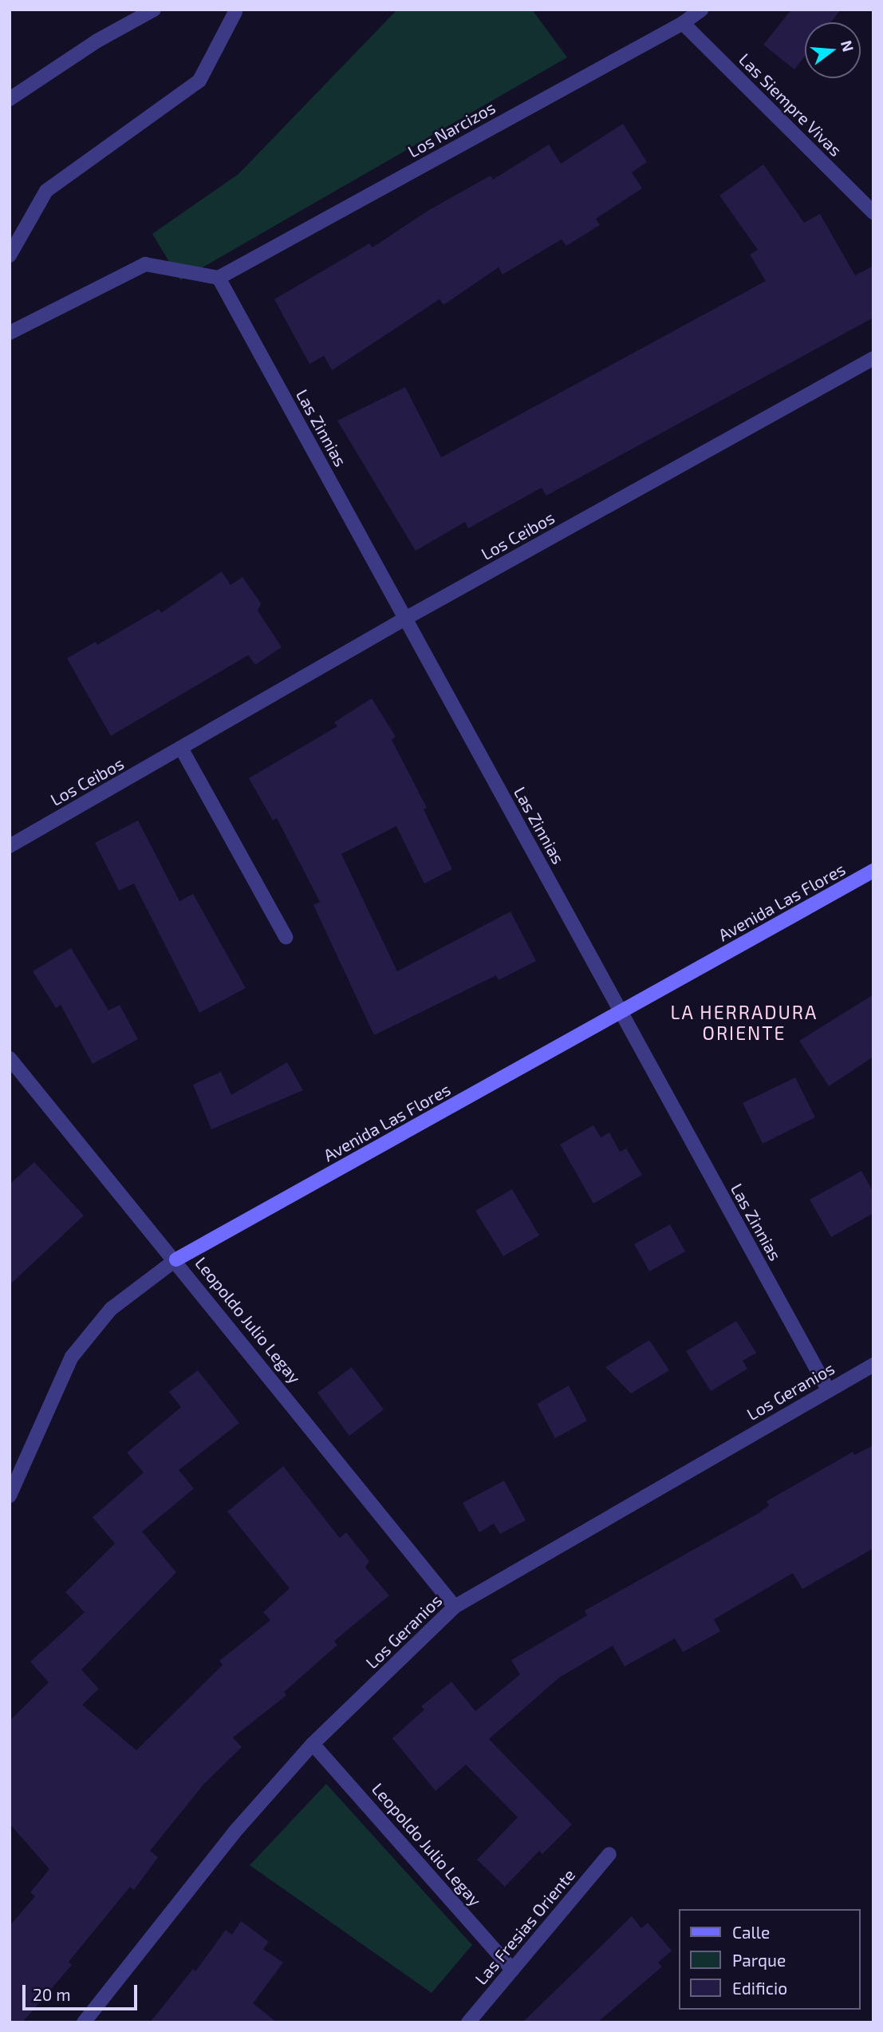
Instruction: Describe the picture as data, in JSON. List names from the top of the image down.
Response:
{
  "streets": {
    "street": [
      "Las Siempre Vivas",
      "Los Narcizos",
      "Las Zinnias",
      "Los Ceibos",
      "Avenida Las Flores",
      "Leopoldo Julio Legay",
      "Los Geranios",
      "Las Fresias Oriente"
    ]
  },
  "crossings": [
    ["Las Siempre Vivas", "Los Narcizos"],
    ["Los Narcizos", "Las Zinnias"],
    ["Las Zinnias", "Los Ceibos"],
    ["Las Zinnias", "Avenida Las Flores"],
    ["Las Zinnias", "Los Geranios"],
    ["Avenida Las Flores", "Leopoldo Julio Legay"],
    ["Leopoldo Julio Legay", "Los Geranios"],
    ["Leopoldo Julio Legay", "Las Fresias Oriente"]
  ],
  "districts": ["LA HERRADURA ORIENTE"],
  "legend": ["Calle", "Parque", "Edificio"],
  "scale_bar": "20 m",
  "north": "right"
}
